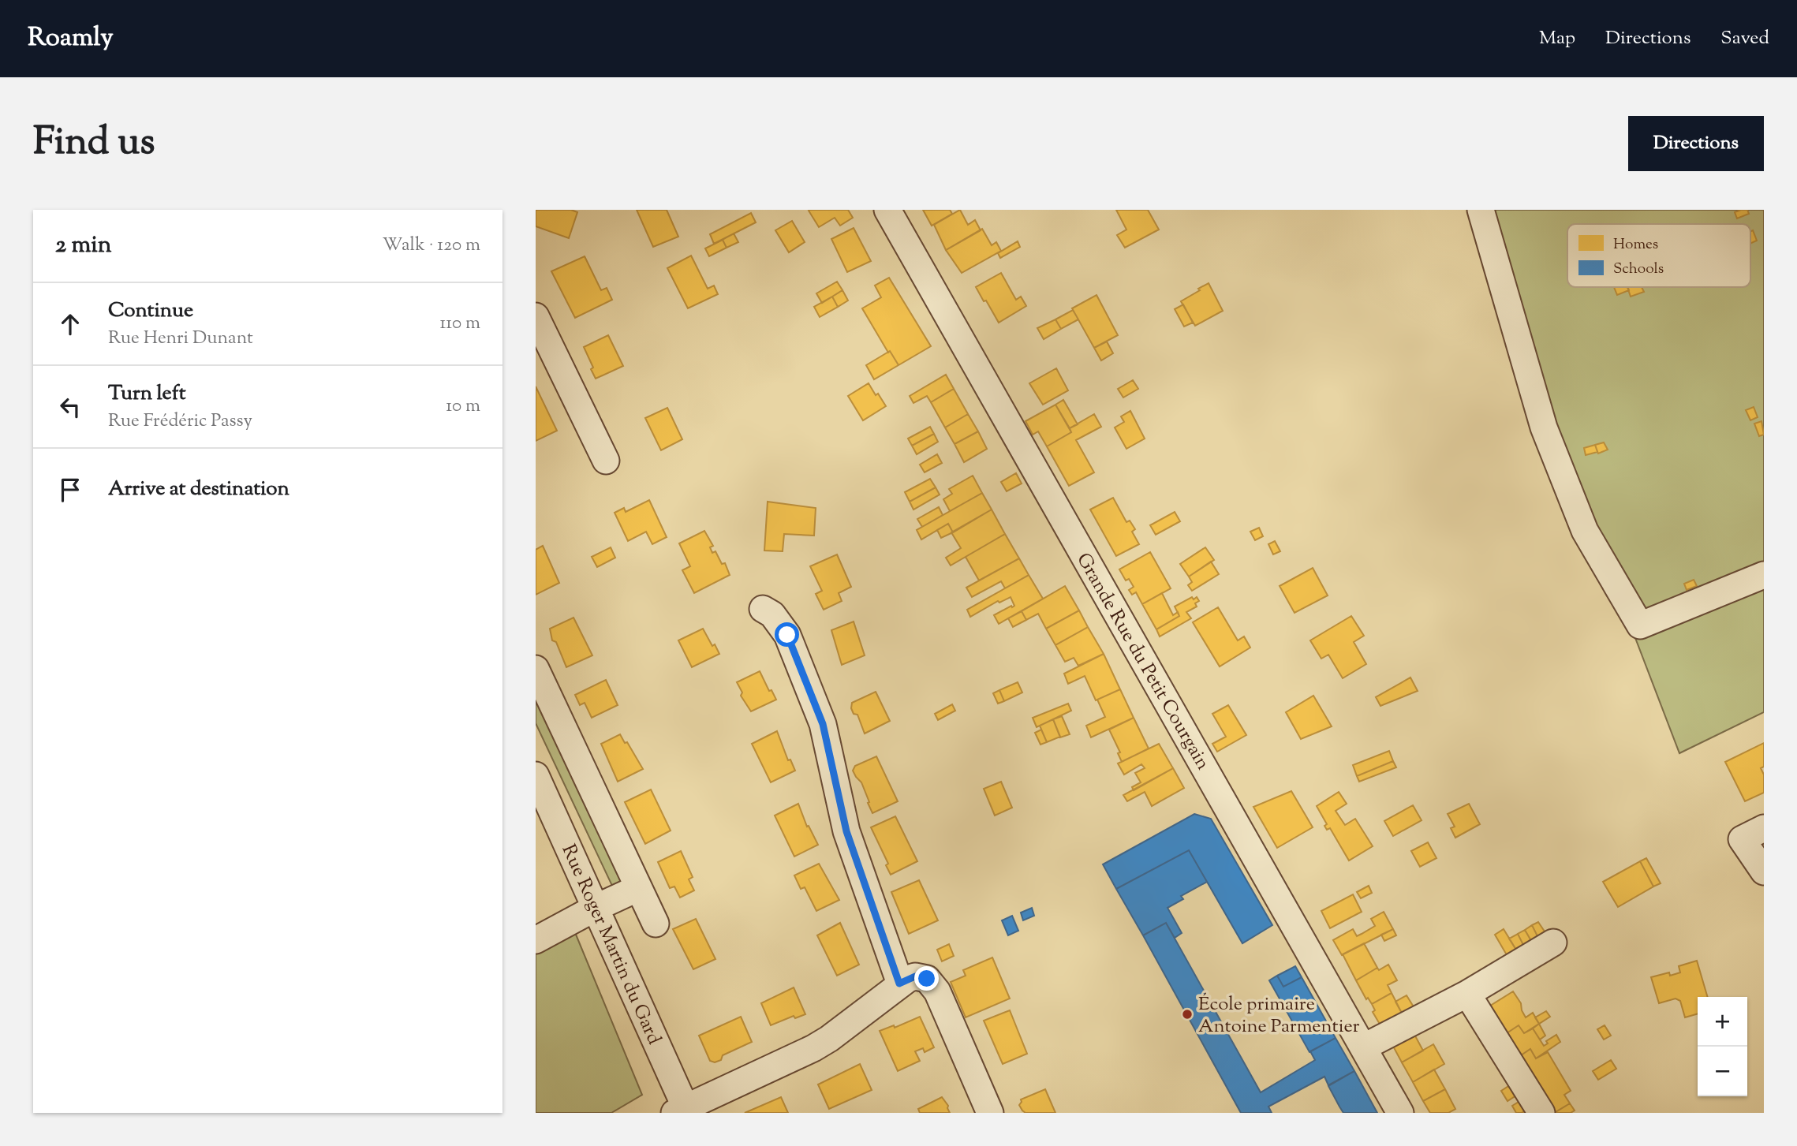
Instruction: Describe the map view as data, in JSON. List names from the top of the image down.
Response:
{
  "streets": {
    "street": ["Grande Rue du Petit Courgain", "Rue Roger Martin du Gard"]
  },
  "places": ["École primaire Antoine Parmentier"],
  "legend": ["Homes", "Schools"],
  "page": {
    "header": "Roamly",
    "nav": ["Map", "Directions", "Saved"],
    "title": "Find us",
    "buttons": "Directions",
    "heading": ["2 min", "Walk · 120 m"],
    "list": [
      ["Continue", "Rue Henri Dunant", "110 m"],
      ["Turn left", "Rue Frédéric Passy", "10 m"],
      "Arrive at destination"
    ],
    "map_buttons": ["+", "−"]
  }
}
